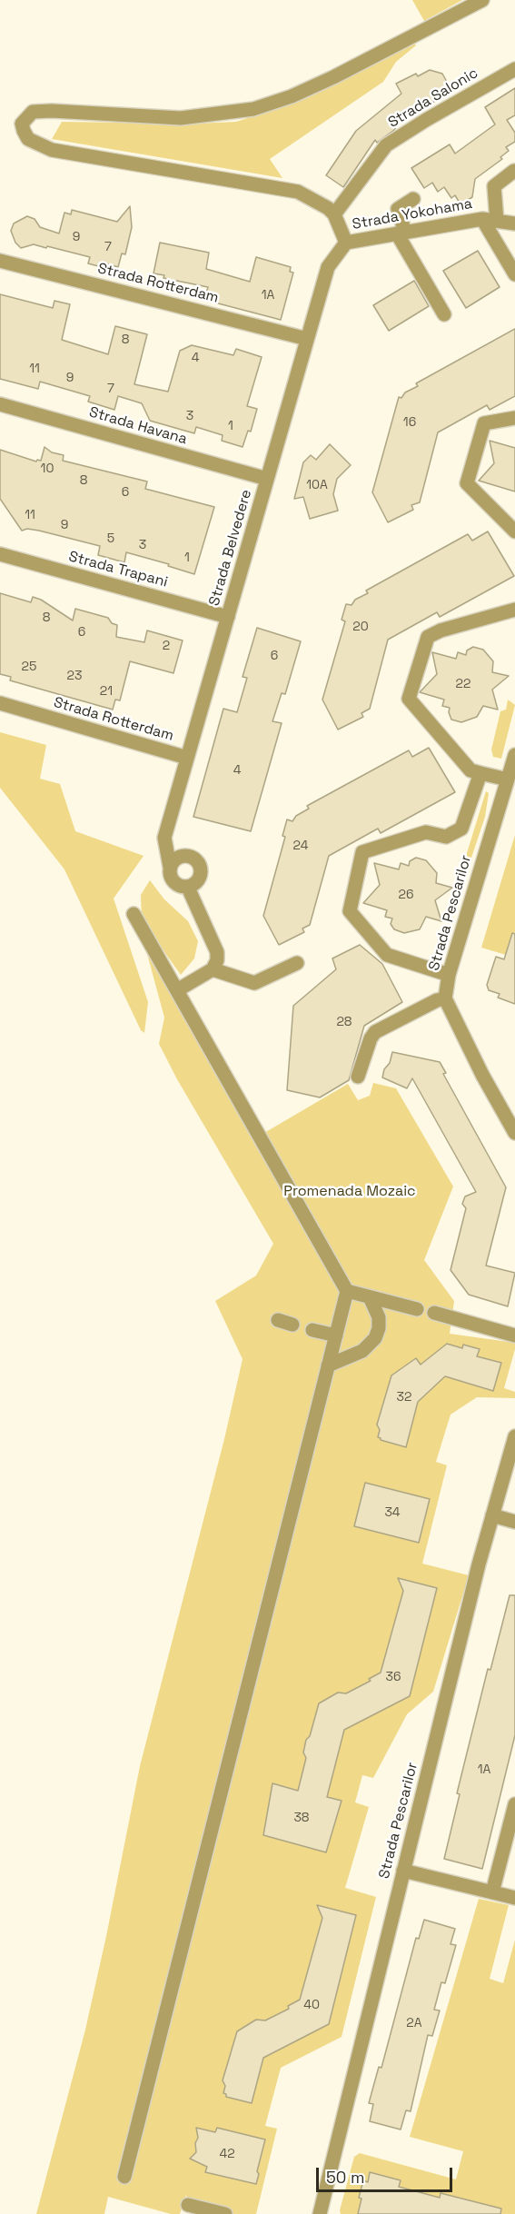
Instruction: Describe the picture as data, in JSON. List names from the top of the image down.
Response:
{
  "streets": {
    "street": [
      "Strada Salonic",
      "Strada Yokohama",
      "Strada Rotterdam",
      "Strada Havana",
      "Strada Belvedere",
      "Strada Trapani",
      "Strada Pescarilor"
    ]
  },
  "crossings": [
    ["Strada Salonic", "Strada Yokohama"],
    ["Strada Yokohama", "Strada Belvedere"],
    ["Strada Rotterdam", "Strada Belvedere"],
    ["Strada Havana", "Strada Belvedere"],
    ["Strada Belvedere", "Strada Trapani"]
  ],
  "parks": ["Promenada Mozaic"],
  "house_numbers": [
    "9",
    "7",
    "1A",
    "8",
    "4",
    "11",
    "9",
    "7",
    "3",
    "16",
    "1",
    "10",
    "8",
    "10A",
    "6",
    "11",
    "9",
    "5",
    "3",
    "1",
    "8",
    "20",
    "6",
    "2",
    "6",
    "25",
    "23",
    "22",
    "21",
    "4",
    "24",
    "26",
    "28",
    "32",
    "34",
    "36",
    "1A",
    "38",
    "40",
    "2A",
    "42"
  ],
  "scale_bar": "50 m"
}
